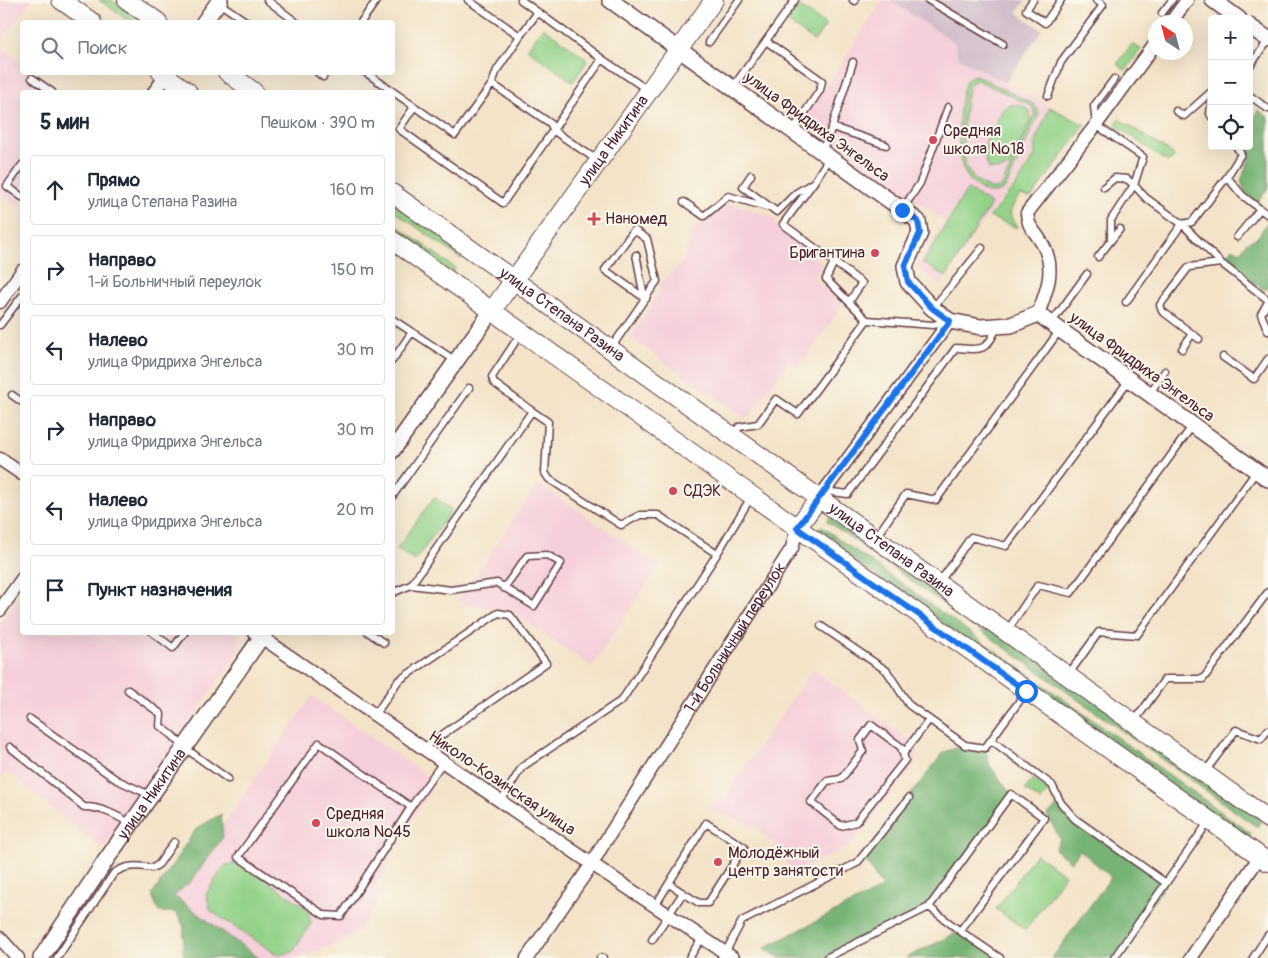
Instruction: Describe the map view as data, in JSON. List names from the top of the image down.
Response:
{
  "streets": {
    "main road": ["улица Никитина", "улица Степана Разина", "1-й Больничный переулок"],
    "street": ["улица Фридриха Энгельса", "Николо-Козинская улица"]
  },
  "crossings": [
    ["улица Фридриха Энгельса", "улица Никитина"],
    ["улица Фридриха Энгельса", "1-й Больничный переулок"],
    ["улица Никитина", "улица Степана Разина"],
    ["улица Степана Разина", "1-й Больничный переулок"],
    ["1-й Больничный переулок", "Николо-Козинская улица"]
  ],
  "places": {
    "other": [
      "Средняя школа №18",
      "Бригантина",
      "СДЭК",
      "Средняя школа №45",
      "Молодёжный центр занятости"
    ],
    "health": ["Наномед"]
  },
  "north": "top left",
  "page": {
    "map_buttons": ["+", "−"],
    "search": "Поиск",
    "heading": ["5 мин", "Пешком · 390 m"],
    "list": [
      ["Прямо", "улица Степана Разина", "160 m"],
      ["Направо", "1-й Больничный переулок", "150 m"],
      ["Налево", "улица Фридриха Энгельса", "30 m"],
      ["Направо", "улица Фридриха Энгельса", "30 m"],
      ["Налево", "улица Фридриха Энгельса", "20 m"],
      "Пункт назначения"
    ]
  }
}
